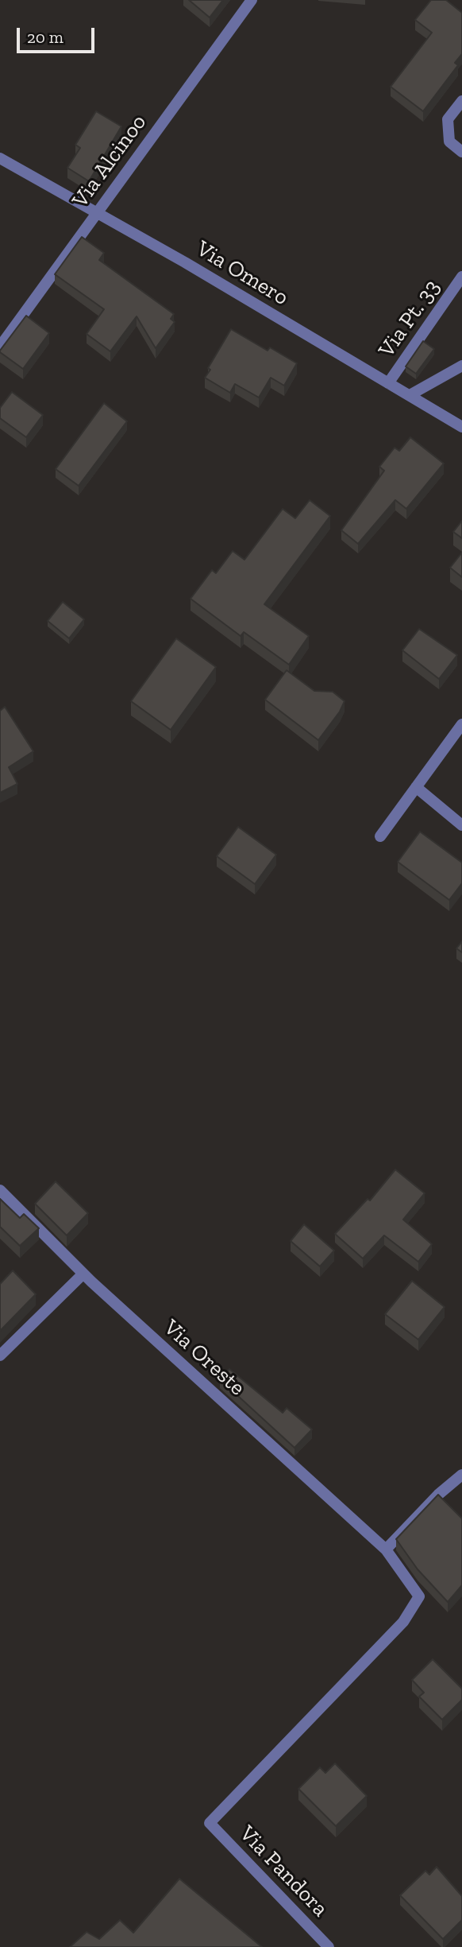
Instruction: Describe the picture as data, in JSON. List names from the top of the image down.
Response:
{
  "streets": {
    "street": [
      "Via Alcinoo",
      "Via Omero",
      "Via Pt. 33",
      "Via Oreste",
      "Via Pandora"
    ]
  },
  "crossings": [
    ["Via Alcinoo", "Via Omero"],
    ["Via Omero", "Via Pt. 33"],
    ["Via Oreste", "Via Pandora"]
  ],
  "scale_bar": "20 m"
}
